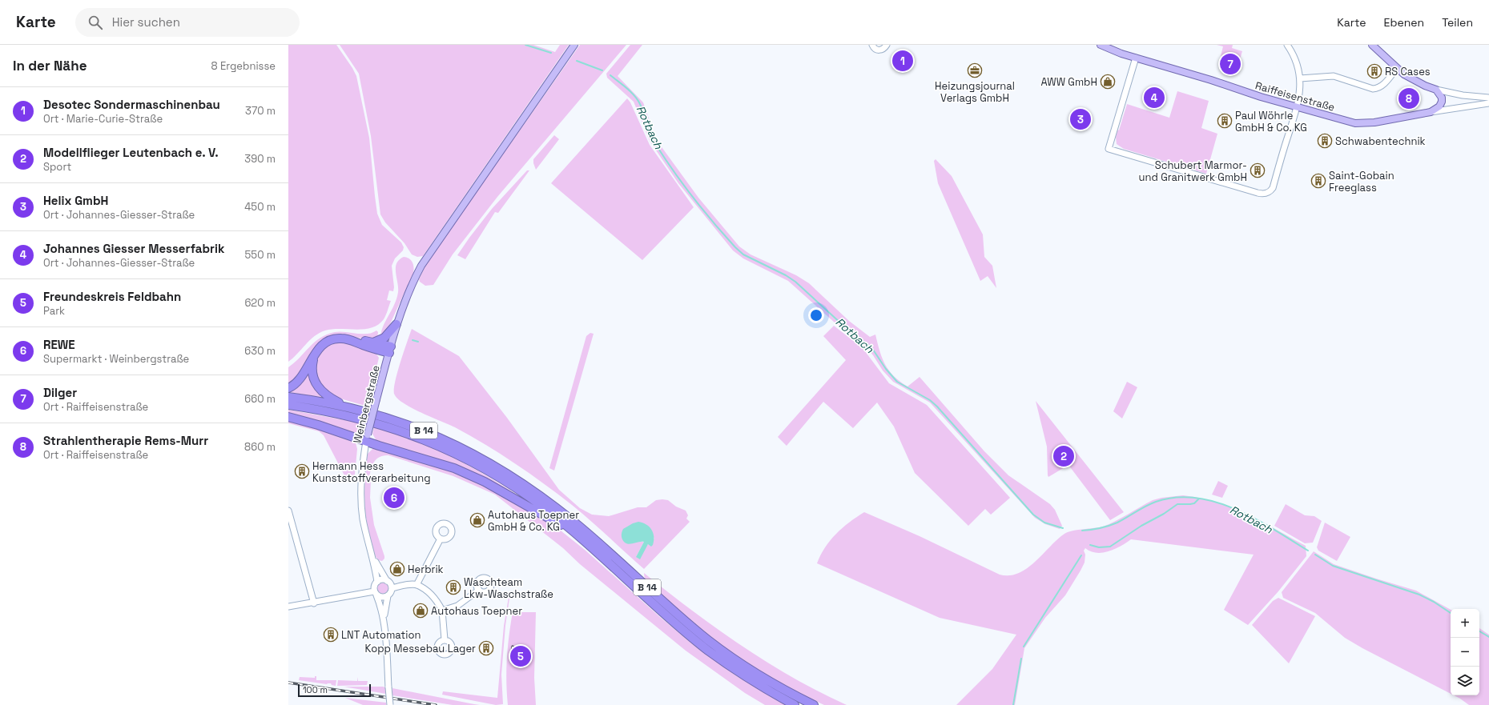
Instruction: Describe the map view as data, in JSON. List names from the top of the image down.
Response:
{
  "streets": {
    "highway": ["B 14"],
    "main road": ["Raiffeisenstraße", "Weinbergstraße"]
  },
  "water": ["Rotbach"],
  "places": {
    "office": ["Heizungsjournal Verlags GmbH"],
    "building": [
      "RS Cases",
      "Paul Wöhrle GmbH & Co. KG",
      "Schwabentechnik",
      "Schubert Marmor- und Granitwerk GmbH",
      "Saint-Gobain Freeglass",
      "Hermann Hess Kunststoffverarbeitung",
      "Waschteam Lkw-Waschstraße",
      "LNT Automation",
      "Kopp Messebau Lager"
    ],
    "shop": [
      "AWW GmbH",
      "Autohaus Toepner GmbH & Co. KG",
      "Herbrik",
      "Autohaus Toepner"
    ]
  },
  "scale_bar": "100 m",
  "page": {
    "header": "Karte",
    "search": "Hier suchen",
    "nav": ["Karte", "Ebenen", "Teilen"],
    "heading": ["In der Nähe", "8 Ergebnisse"],
    "pins": [
      "1",
      "7",
      "4",
      "8",
      "3",
      "2",
      "6",
      "5"
    ],
    "list": [
      {
        "mark": "1",
        "name": "Desotec Sondermaschinenbau",
        "note": "Ort · Marie-Curie-Straße",
        "value": "370 m"
      },
      {
        "mark": "2",
        "name": "Modellflieger Leutenbach e. V.",
        "note": "Sport",
        "value": "390 m"
      },
      {
        "mark": "3",
        "name": "Helix GmbH",
        "note": "Ort · Johannes-Giesser-Straße",
        "value": "450 m"
      },
      {
        "mark": "4",
        "name": "Johannes Giesser Messerfabrik",
        "note": "Ort · Johannes-Giesser-Straße",
        "value": "550 m"
      },
      {
        "mark": "5",
        "name": "Freundeskreis Feldbahn",
        "note": "Park",
        "value": "620 m"
      },
      {
        "mark": "6",
        "name": "REWE",
        "note": "Supermarkt · Weinbergstraße",
        "value": "630 m"
      },
      {
        "mark": "7",
        "name": "Dilger",
        "note": "Ort · Raiffeisenstraße",
        "value": "660 m"
      },
      {
        "mark": "8",
        "name": "Strahlentherapie Rems-Murr",
        "note": "Ort · Raiffeisenstraße",
        "value": "860 m"
      }
    ],
    "map_buttons": ["+", "−"],
    "scale": "100 m"
  }
}
